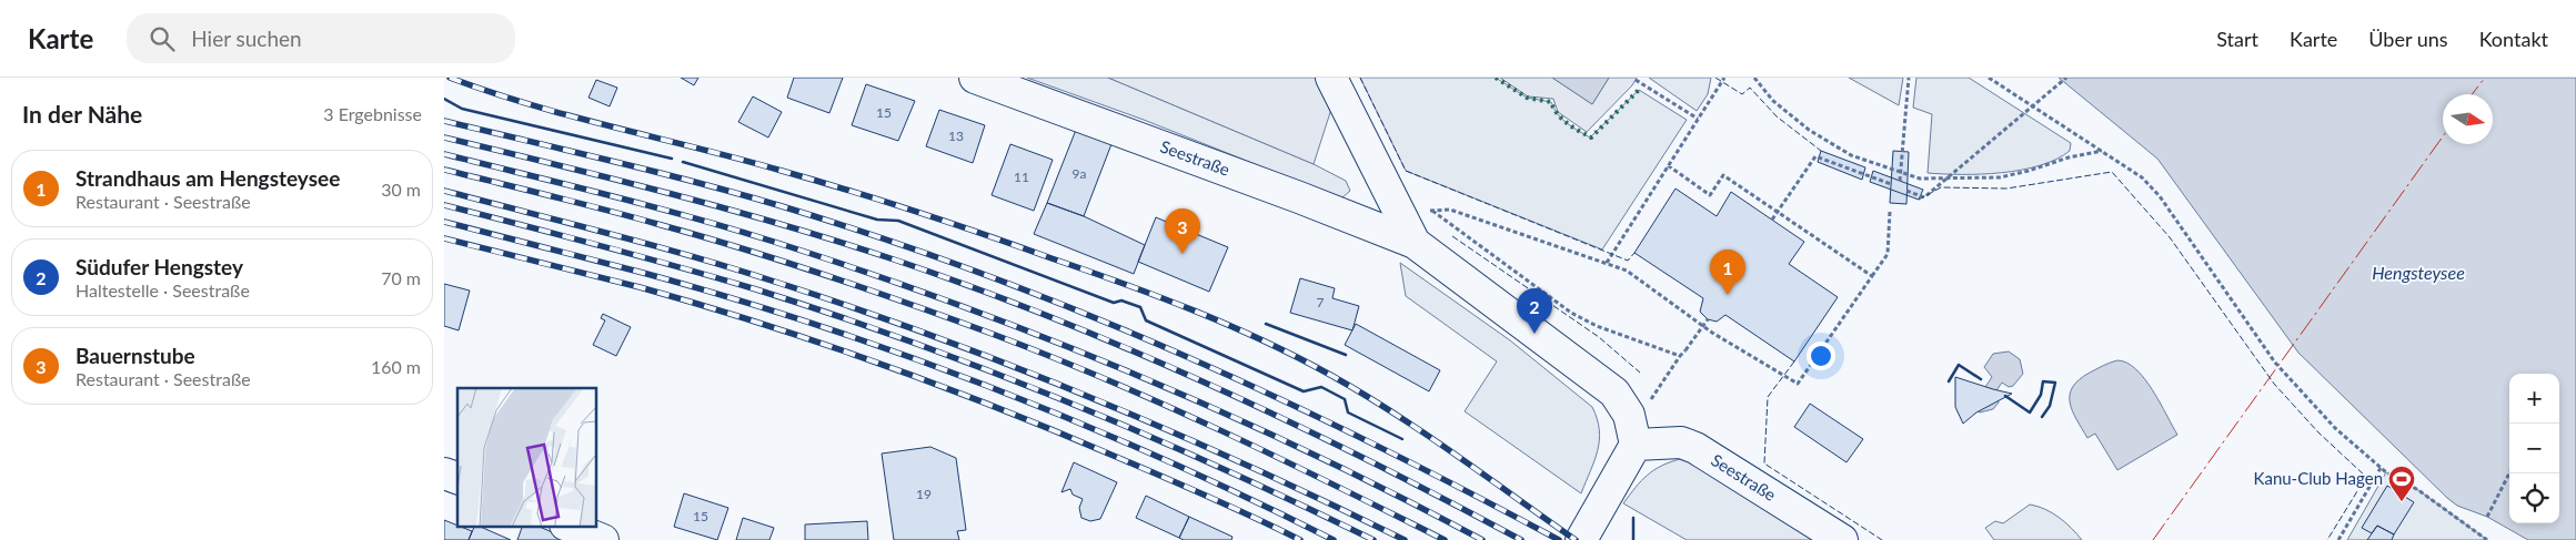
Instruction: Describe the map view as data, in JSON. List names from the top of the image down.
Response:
{
  "streets": {
    "street": ["Seestraße"]
  },
  "water": ["Hengsteysee"],
  "places": {
    "sports": ["Kanu-Club Hagen"]
  },
  "house_numbers": [
    "15",
    "13",
    "9a",
    "11",
    "7",
    "19",
    "15"
  ],
  "north": "right",
  "page": {
    "header": "Karte",
    "search": "Hier suchen",
    "nav": [
      "Start",
      "Karte",
      "Über uns",
      "Kontakt"
    ],
    "heading": ["In der Nähe", "3 Ergebnisse"],
    "list": [
      {
        "mark": "1",
        "name": "Strandhaus am Hengsteysee",
        "note": "Restaurant · Seestraße",
        "value": "30 m"
      },
      {
        "mark": "2",
        "name": "Südufer Hengstey",
        "note": "Haltestelle · Seestraße",
        "value": "70 m"
      },
      {
        "mark": "3",
        "name": "Bauernstube",
        "note": "Restaurant · Seestraße",
        "value": "160 m"
      }
    ],
    "pins": ["3", "1", "2"],
    "map_buttons": ["+", "−"]
  }
}
